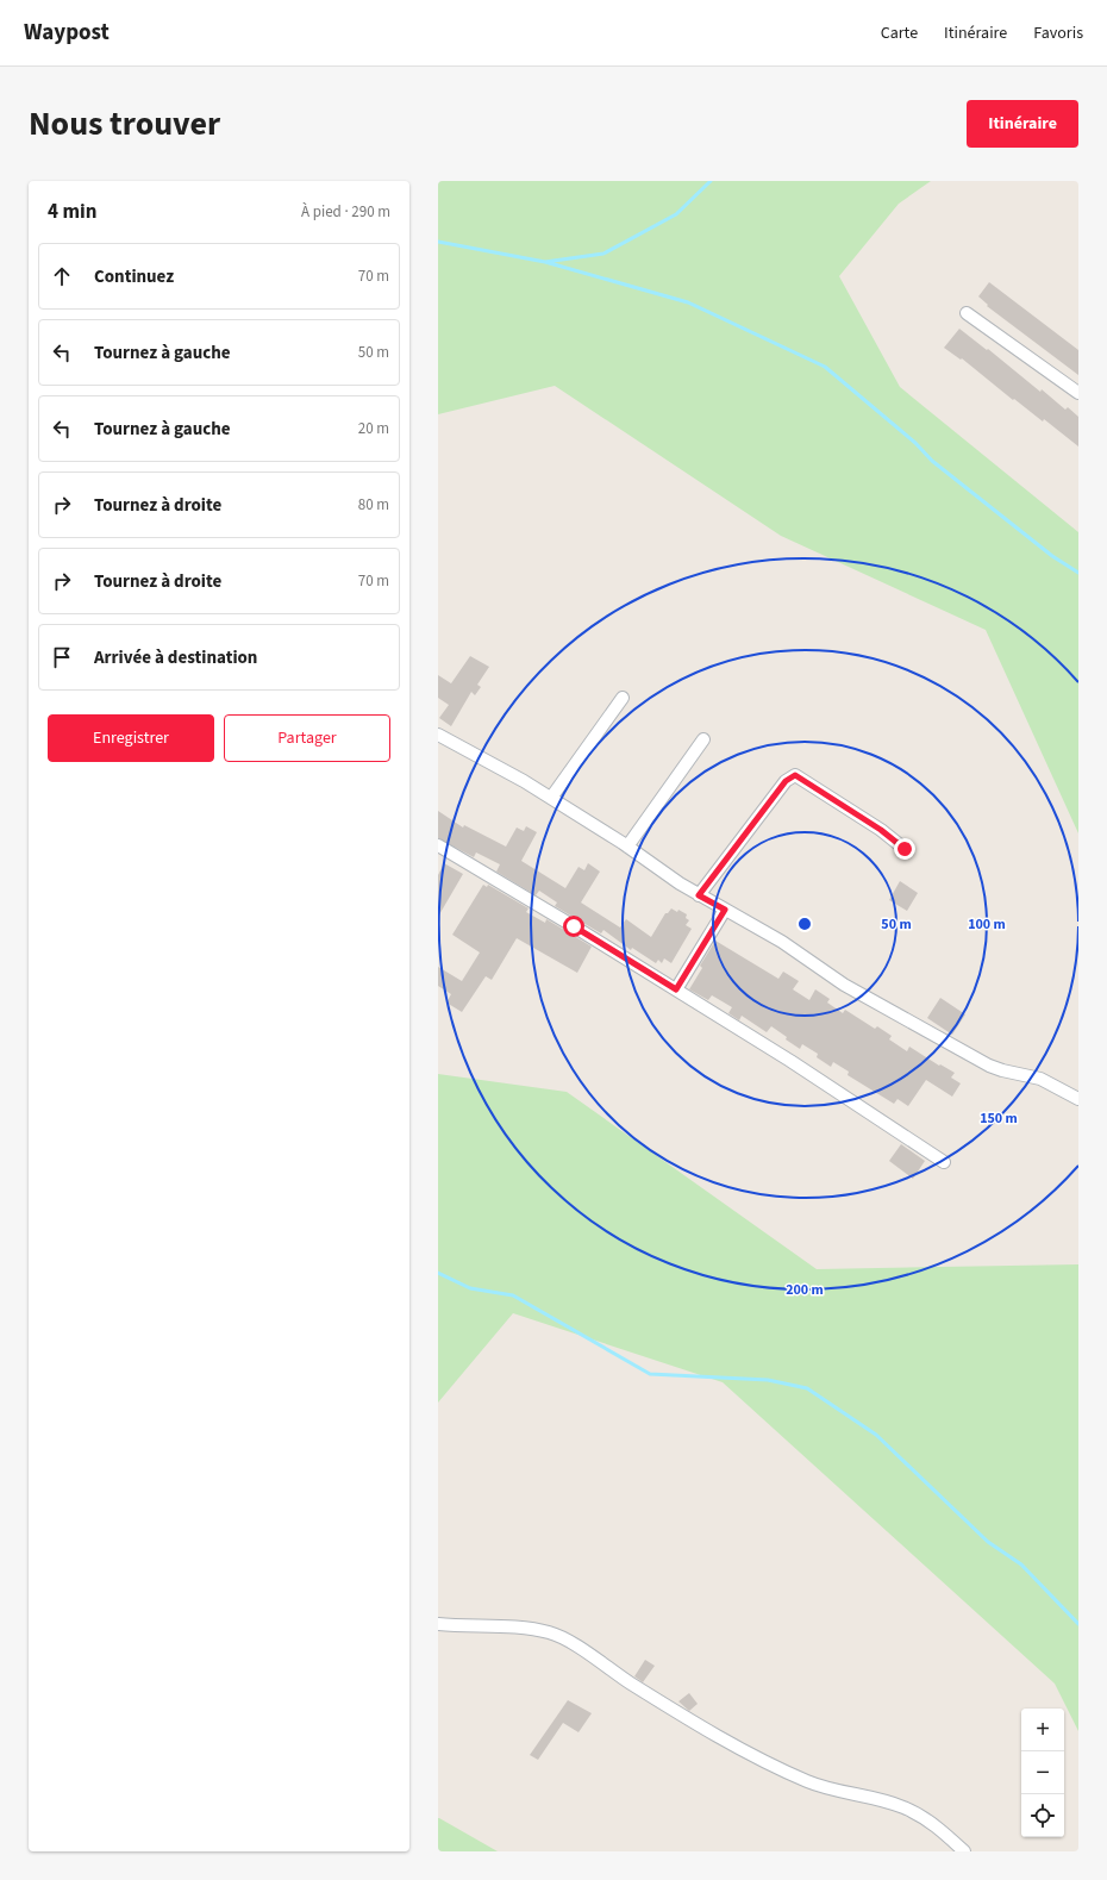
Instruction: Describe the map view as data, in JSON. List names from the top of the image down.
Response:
{
  "page": {
    "header": "Waypost",
    "nav": ["Carte", "Itinéraire", "Favoris"],
    "title": "Nous trouver",
    "buttons": [
      "Itinéraire",
      ["Enregistrer", "Partager"]
    ],
    "heading": ["4 min", "À pied · 290 m"],
    "list": [
      ["Continuez", "70 m"],
      ["Tournez à gauche", "50 m"],
      ["Tournez à gauche", "20 m"],
      ["Tournez à droite", "80 m"],
      ["Tournez à droite", "70 m"],
      "Arrivée à destination"
    ],
    "map_buttons": ["+", "−"]
  },
  "rings": [
    "50 m",
    "100 m",
    "150 m",
    "200 m"
  ]
}
